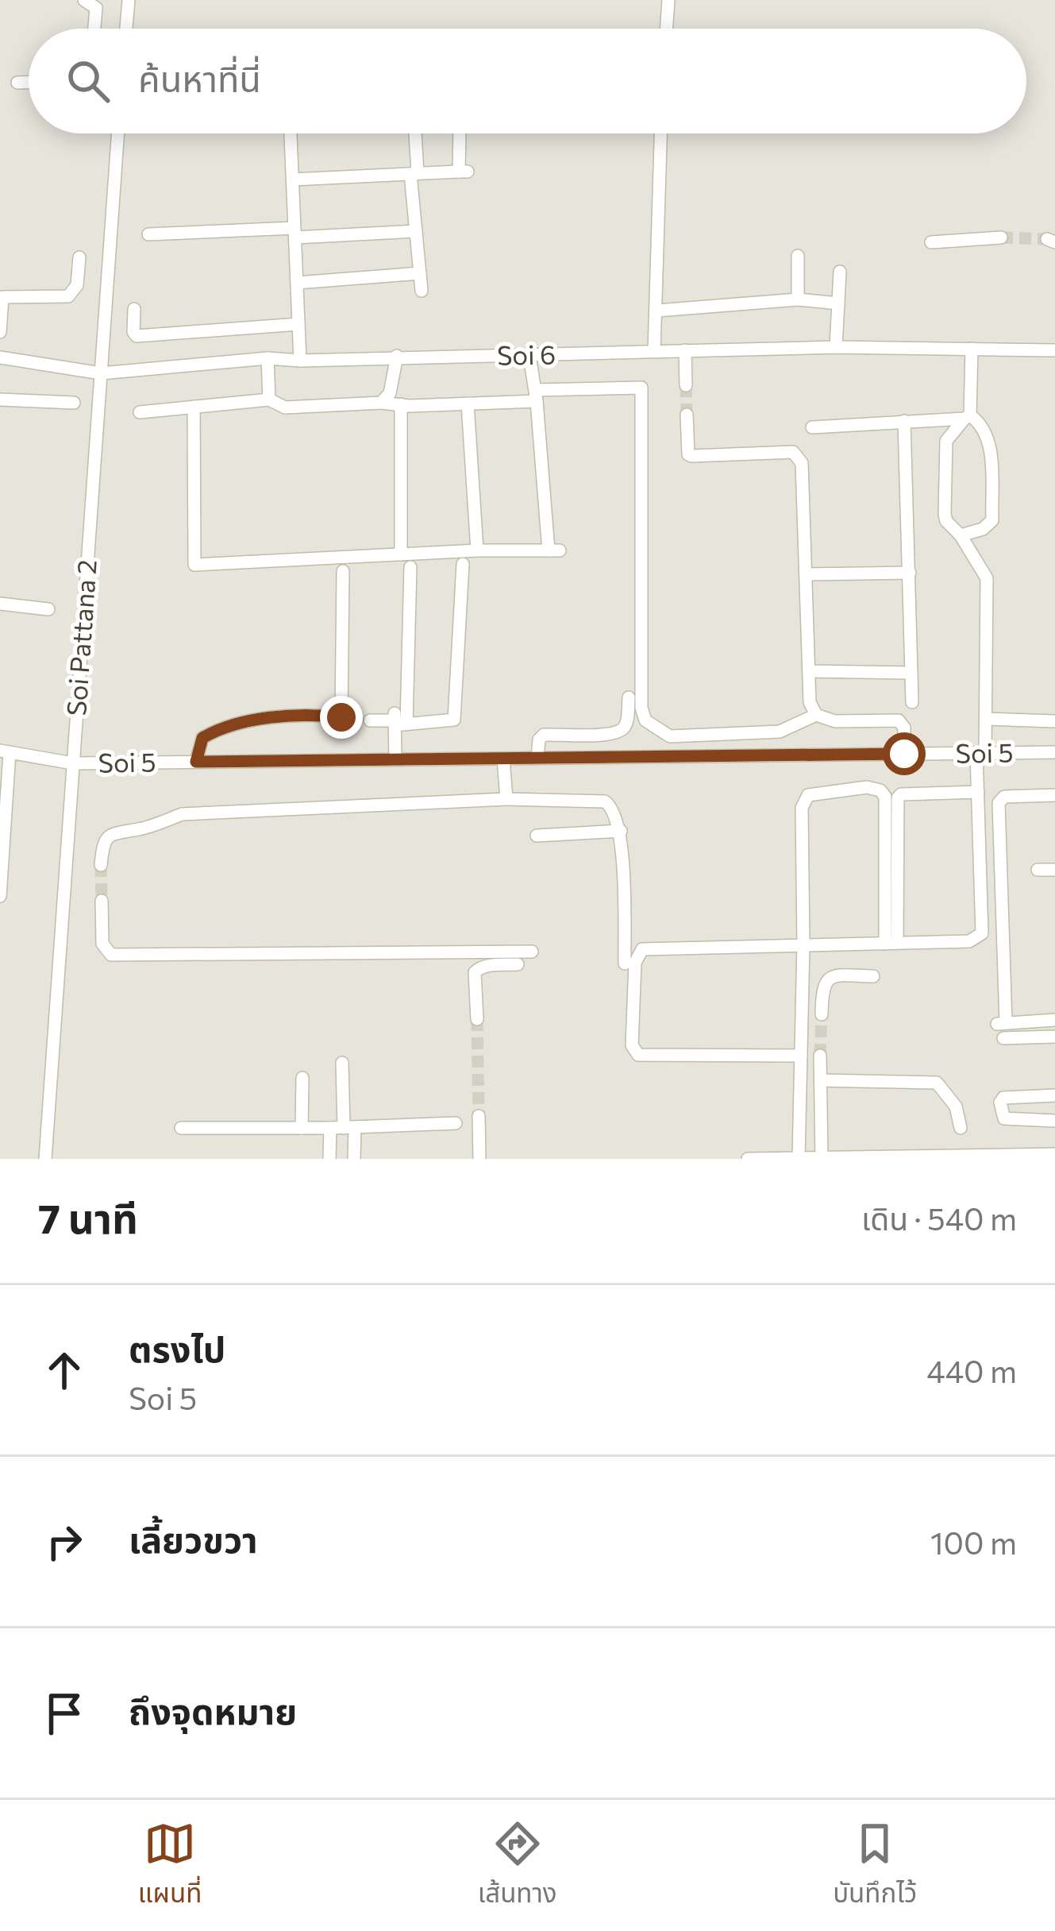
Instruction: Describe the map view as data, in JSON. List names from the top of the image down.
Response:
{
  "streets": {
    "street": ["Soi 6", "Soi Pattana 2", "Soi 5"]
  },
  "crossings": [
    ["Soi 6", "Soi Pattana 2"],
    ["Soi Pattana 2", "Soi 5"]
  ],
  "page": {
    "search": "ค้นหาที่นี่",
    "heading": ["7 นาที", "เดิน · 540 m"],
    "list": [
      ["ตรงไป", "Soi 5", "440 m"],
      ["เลี้ยวขวา", "100 m"],
      "ถึงจุดหมาย"
    ],
    "nav": ["แผนที่", "เส้นทาง", "บันทึกไว้"]
  }
}
